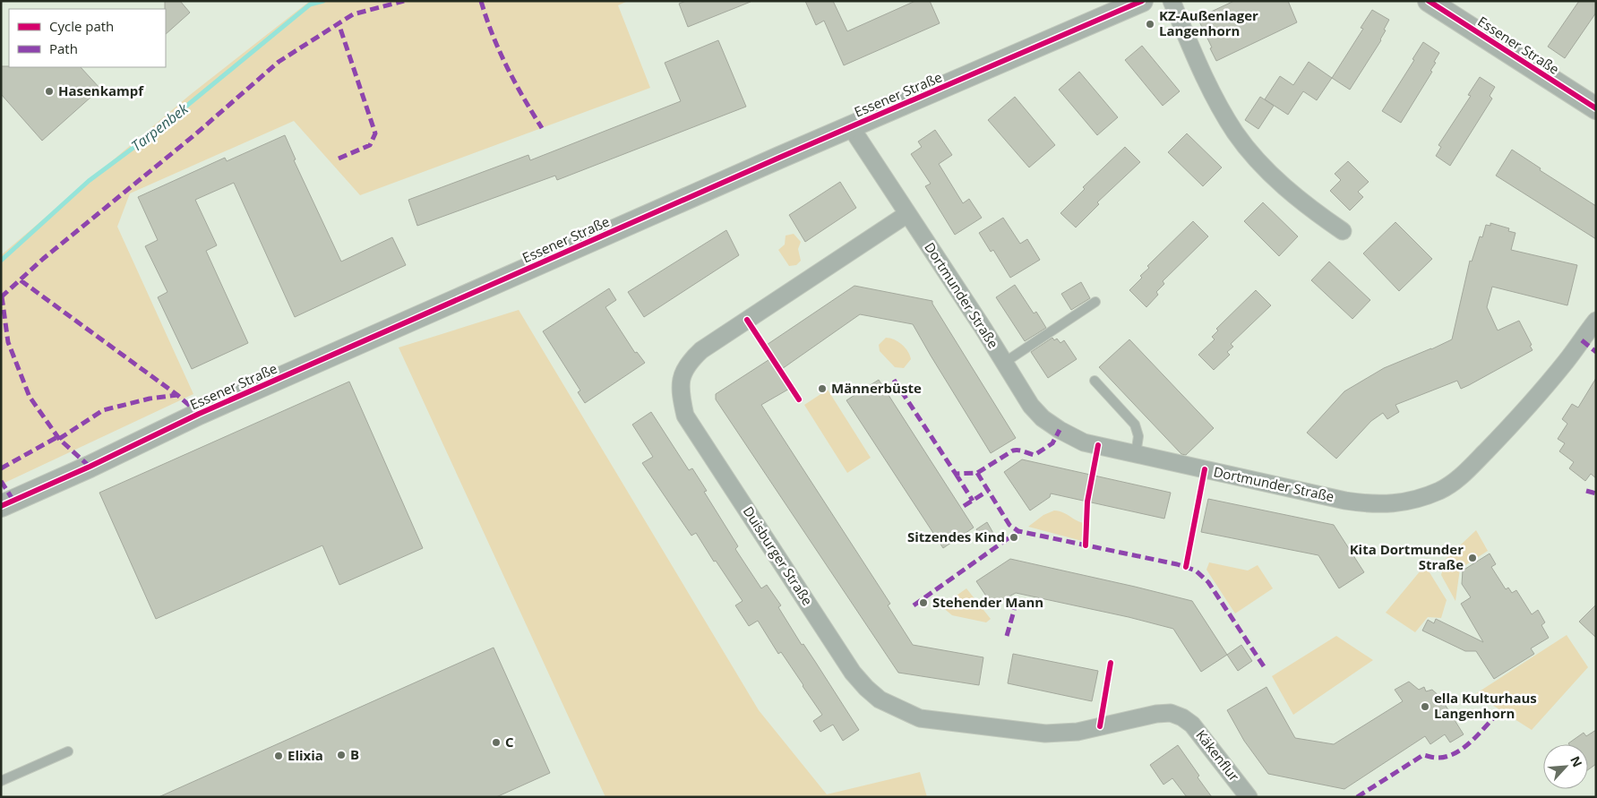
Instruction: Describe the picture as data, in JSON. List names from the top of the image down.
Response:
{
  "streets": {
    "street": [
      "Essener Straße",
      "Dortmunder Straße",
      "Duisburger Straße",
      "Käkenflur"
    ]
  },
  "crossings": [
    ["Essener Straße", "Dortmunder Straße"],
    ["Dortmunder Straße", "Duisburger Straße"],
    ["Duisburger Straße", "Käkenflur"]
  ],
  "water": ["Tarpenbek"],
  "places": [
    "KZ-Außenlager Langenhorn",
    "Hasenkampf",
    "Männerbüste",
    "Sitzendes Kind",
    "Kita Dortmunder Straße",
    "Stehender Mann",
    "ella Kulturhaus Langenhorn",
    "C",
    "B",
    "Elixia"
  ],
  "legend": ["Cycle path", "Path"],
  "north": "top right"
}
